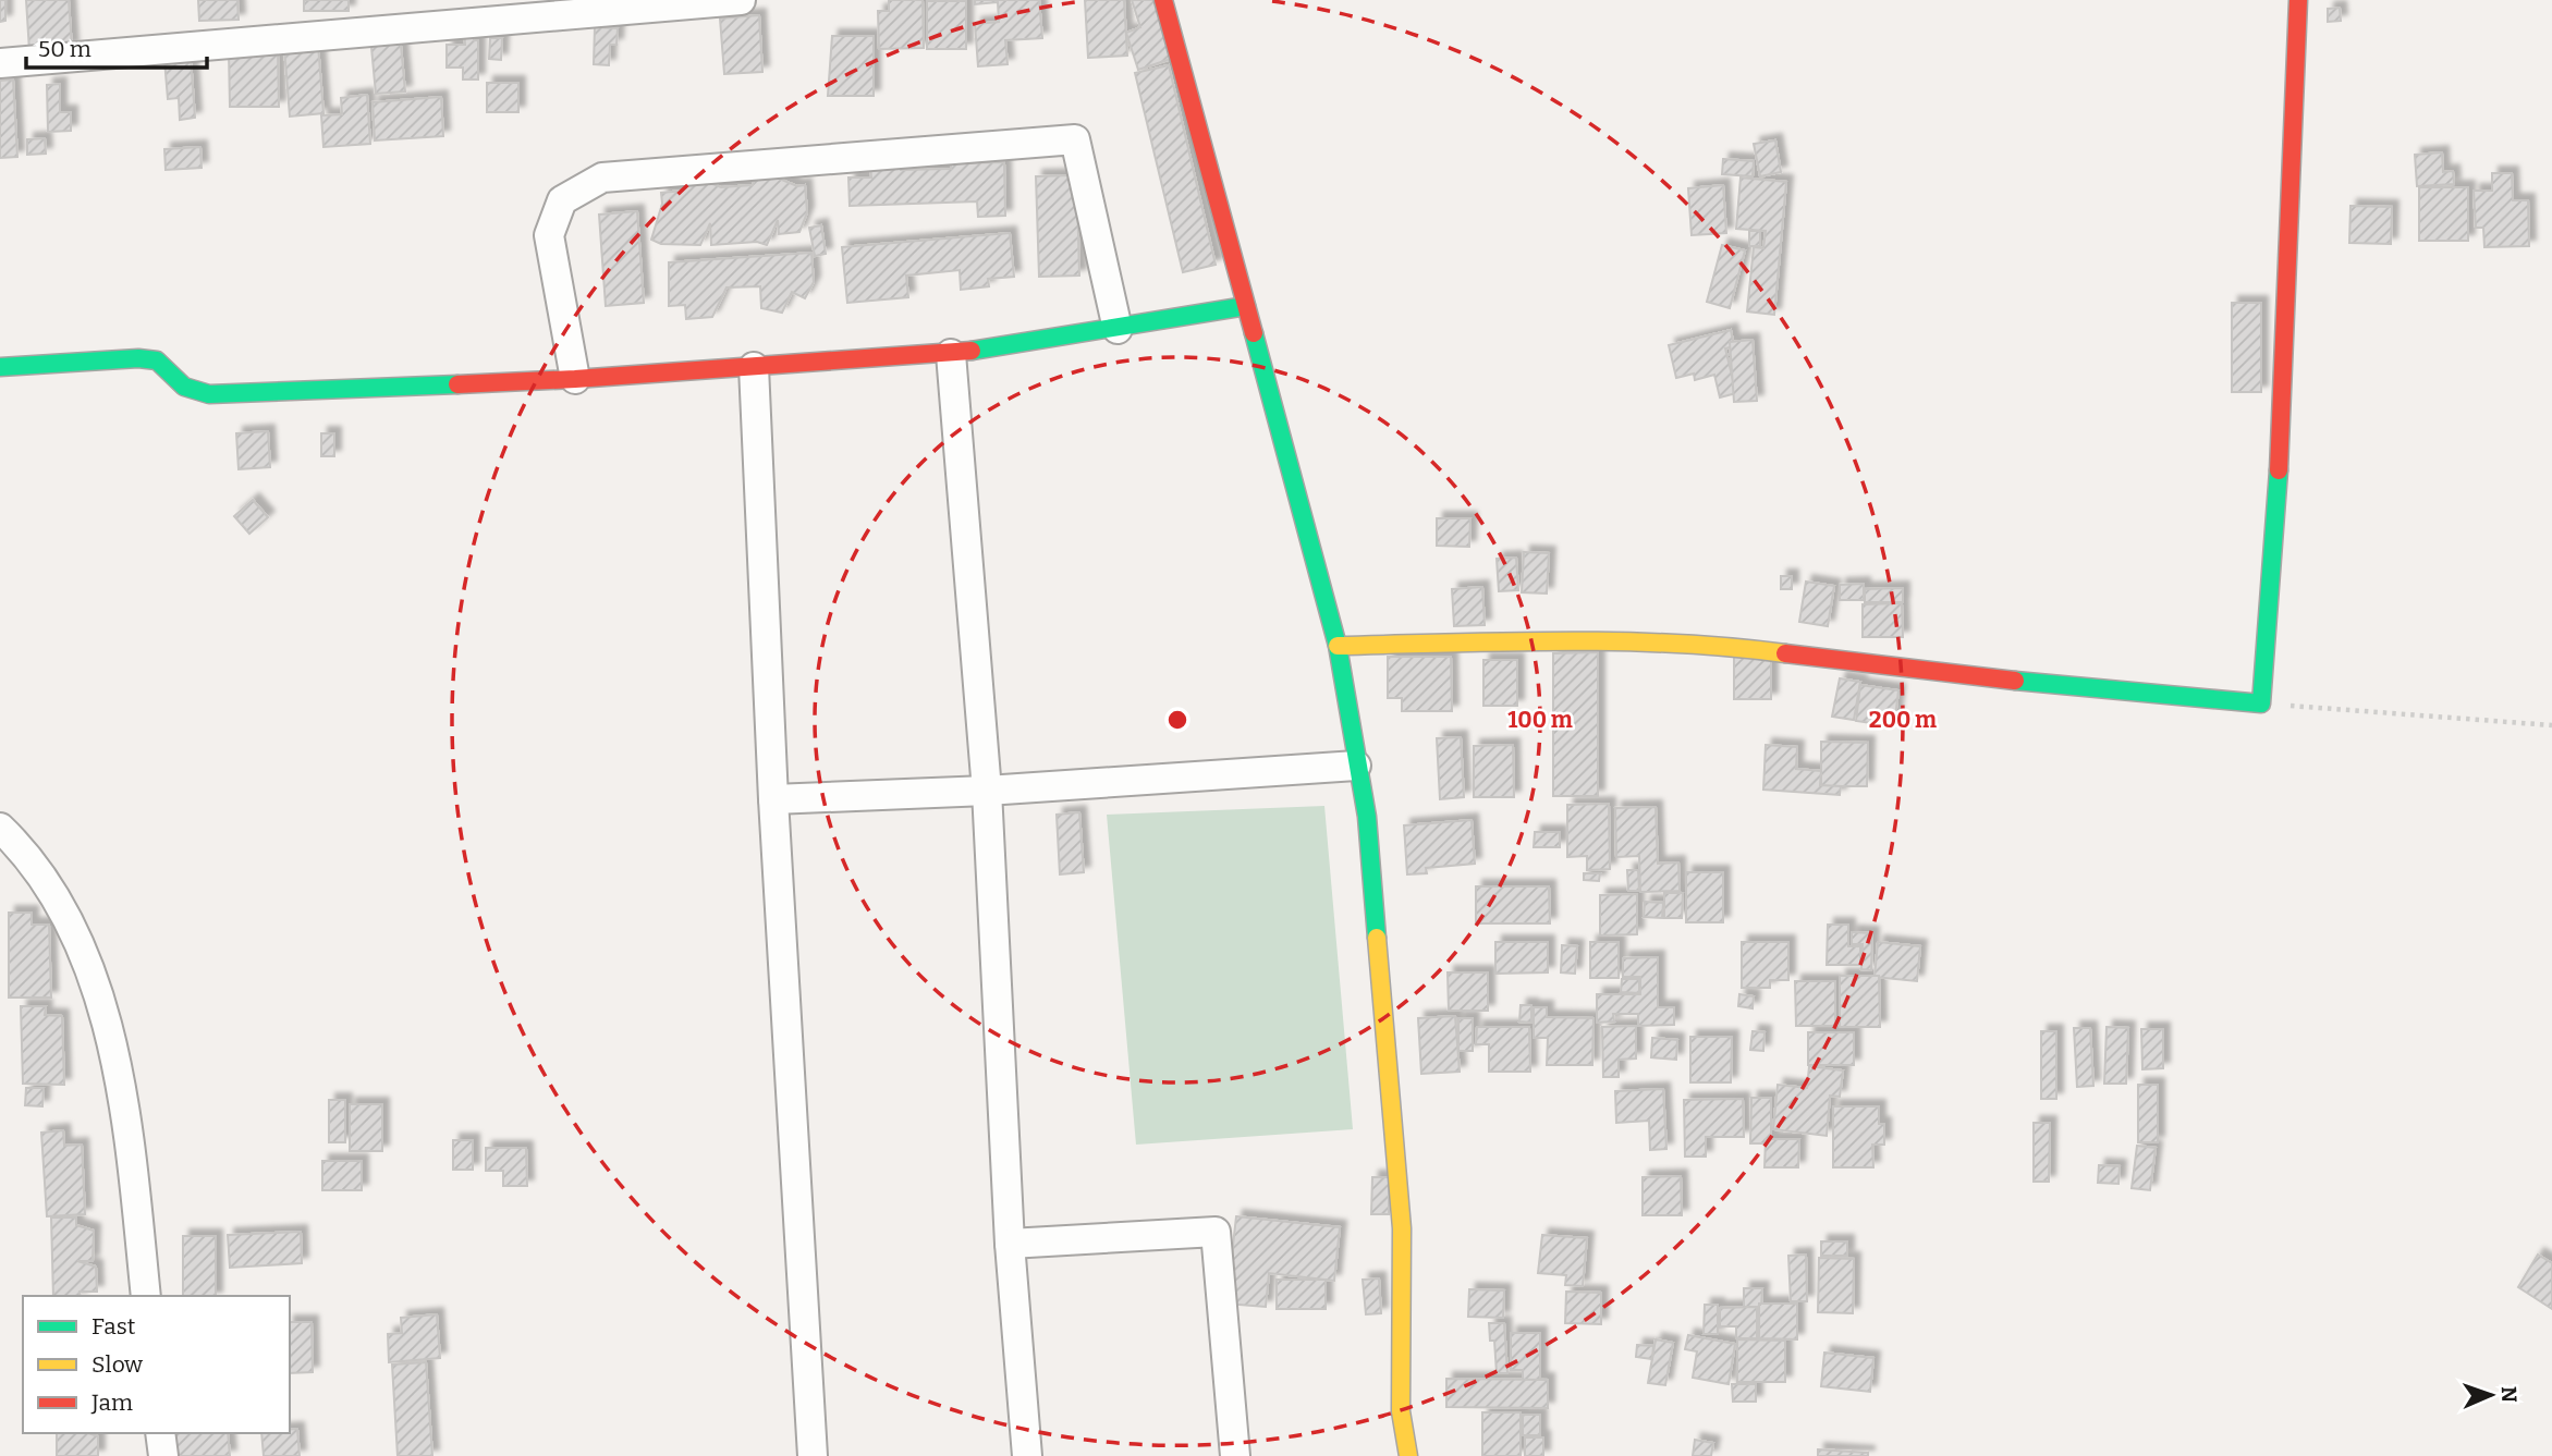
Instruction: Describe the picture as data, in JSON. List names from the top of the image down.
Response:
{
  "legend": ["Fast", "Slow", "Jam"],
  "scale_bar": "50 m",
  "north": "right",
  "rings": ["100 m", "200 m"]
}
